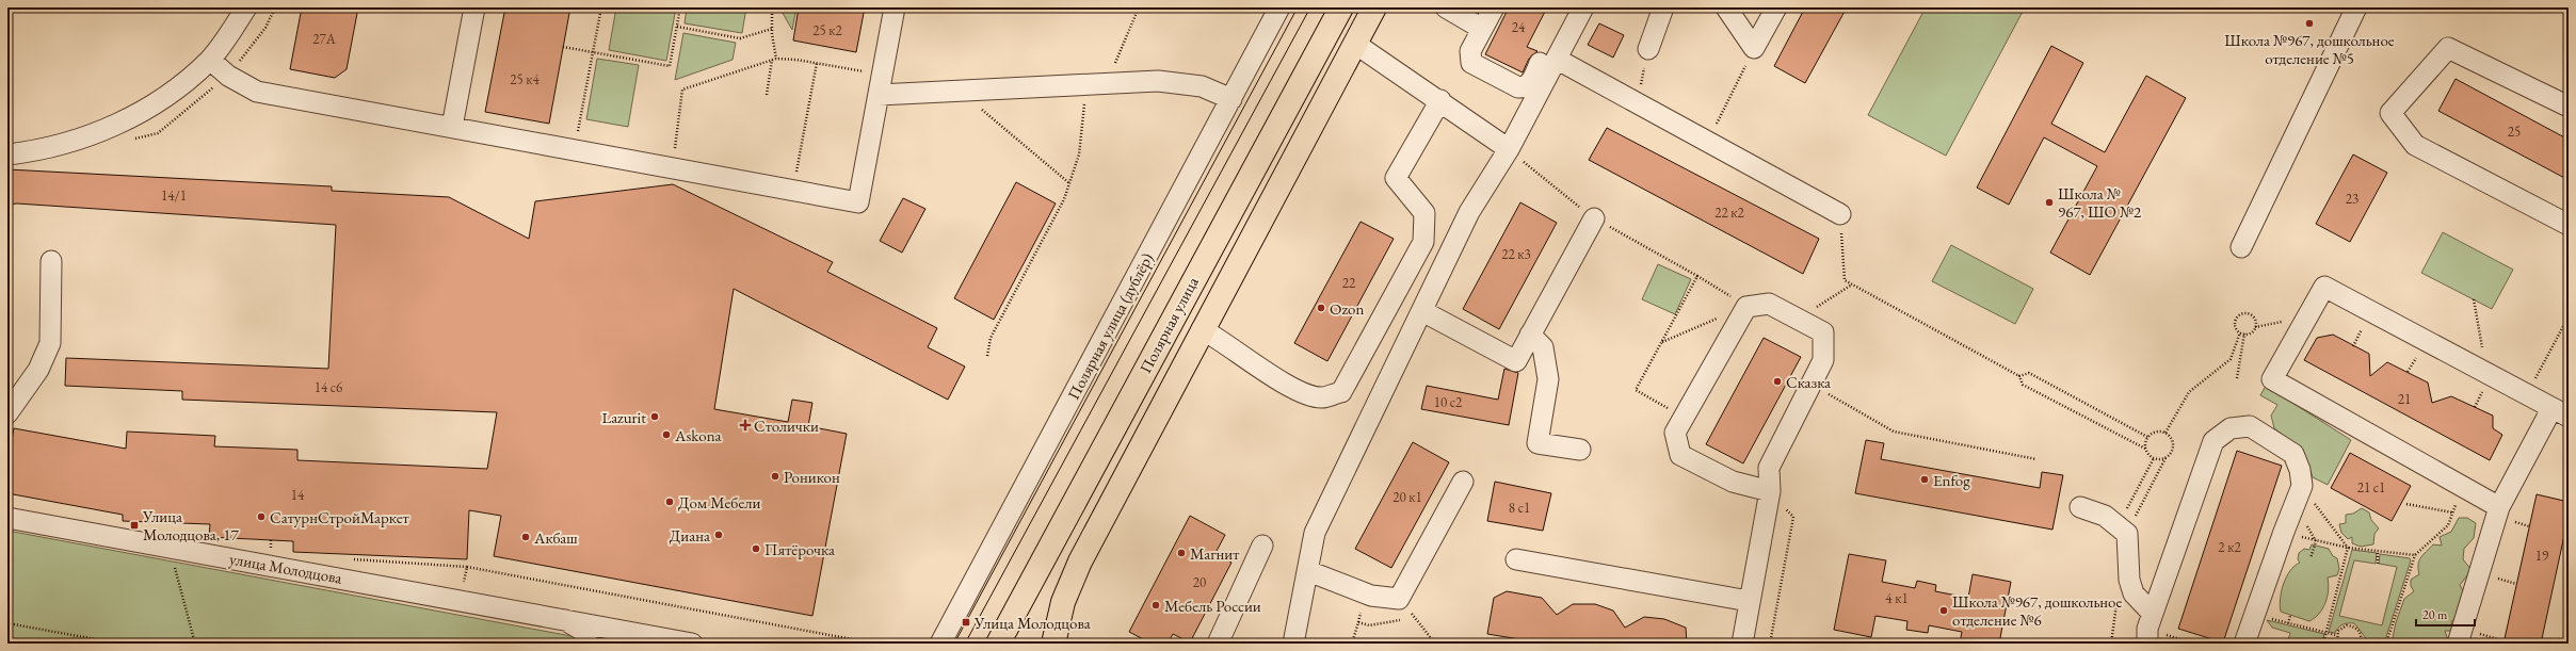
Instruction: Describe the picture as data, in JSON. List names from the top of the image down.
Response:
{
  "streets": {
    "main road": ["Полярная улица"],
    "street": ["Полярная улица (дублёр)", "улица Молодцова"]
  },
  "places": {
    "other": [
      "Школа №967, дошкольное отделение №5",
      "Школа № 967, ШО №2",
      "Ozon",
      "Сказка",
      "Lazurit",
      "Askona",
      "Роникон",
      "Enfog",
      "Дом Мебели",
      "СатурнСтройМаркет",
      "Диана",
      "Акбаш",
      "Пятёрочка",
      "Магнит",
      "Мебель России",
      "Школа №967, дошкольное отделение №6"
    ],
    "health": ["Столички"],
    "transit": ["Улица Молодцова, 17", "Улица Молодцова"]
  },
  "house_numbers": [
    "24",
    "25 к2",
    "27А",
    "25 к4",
    "25",
    "14/1",
    "23",
    "22 к2",
    "22 к3",
    "22",
    "14 с6",
    "21",
    "10 с2",
    "21 с1",
    "14",
    "20 к1",
    "8 с1",
    "2 к2",
    "19",
    "20",
    "4 к1"
  ],
  "scale_bar": "20 m"
}
